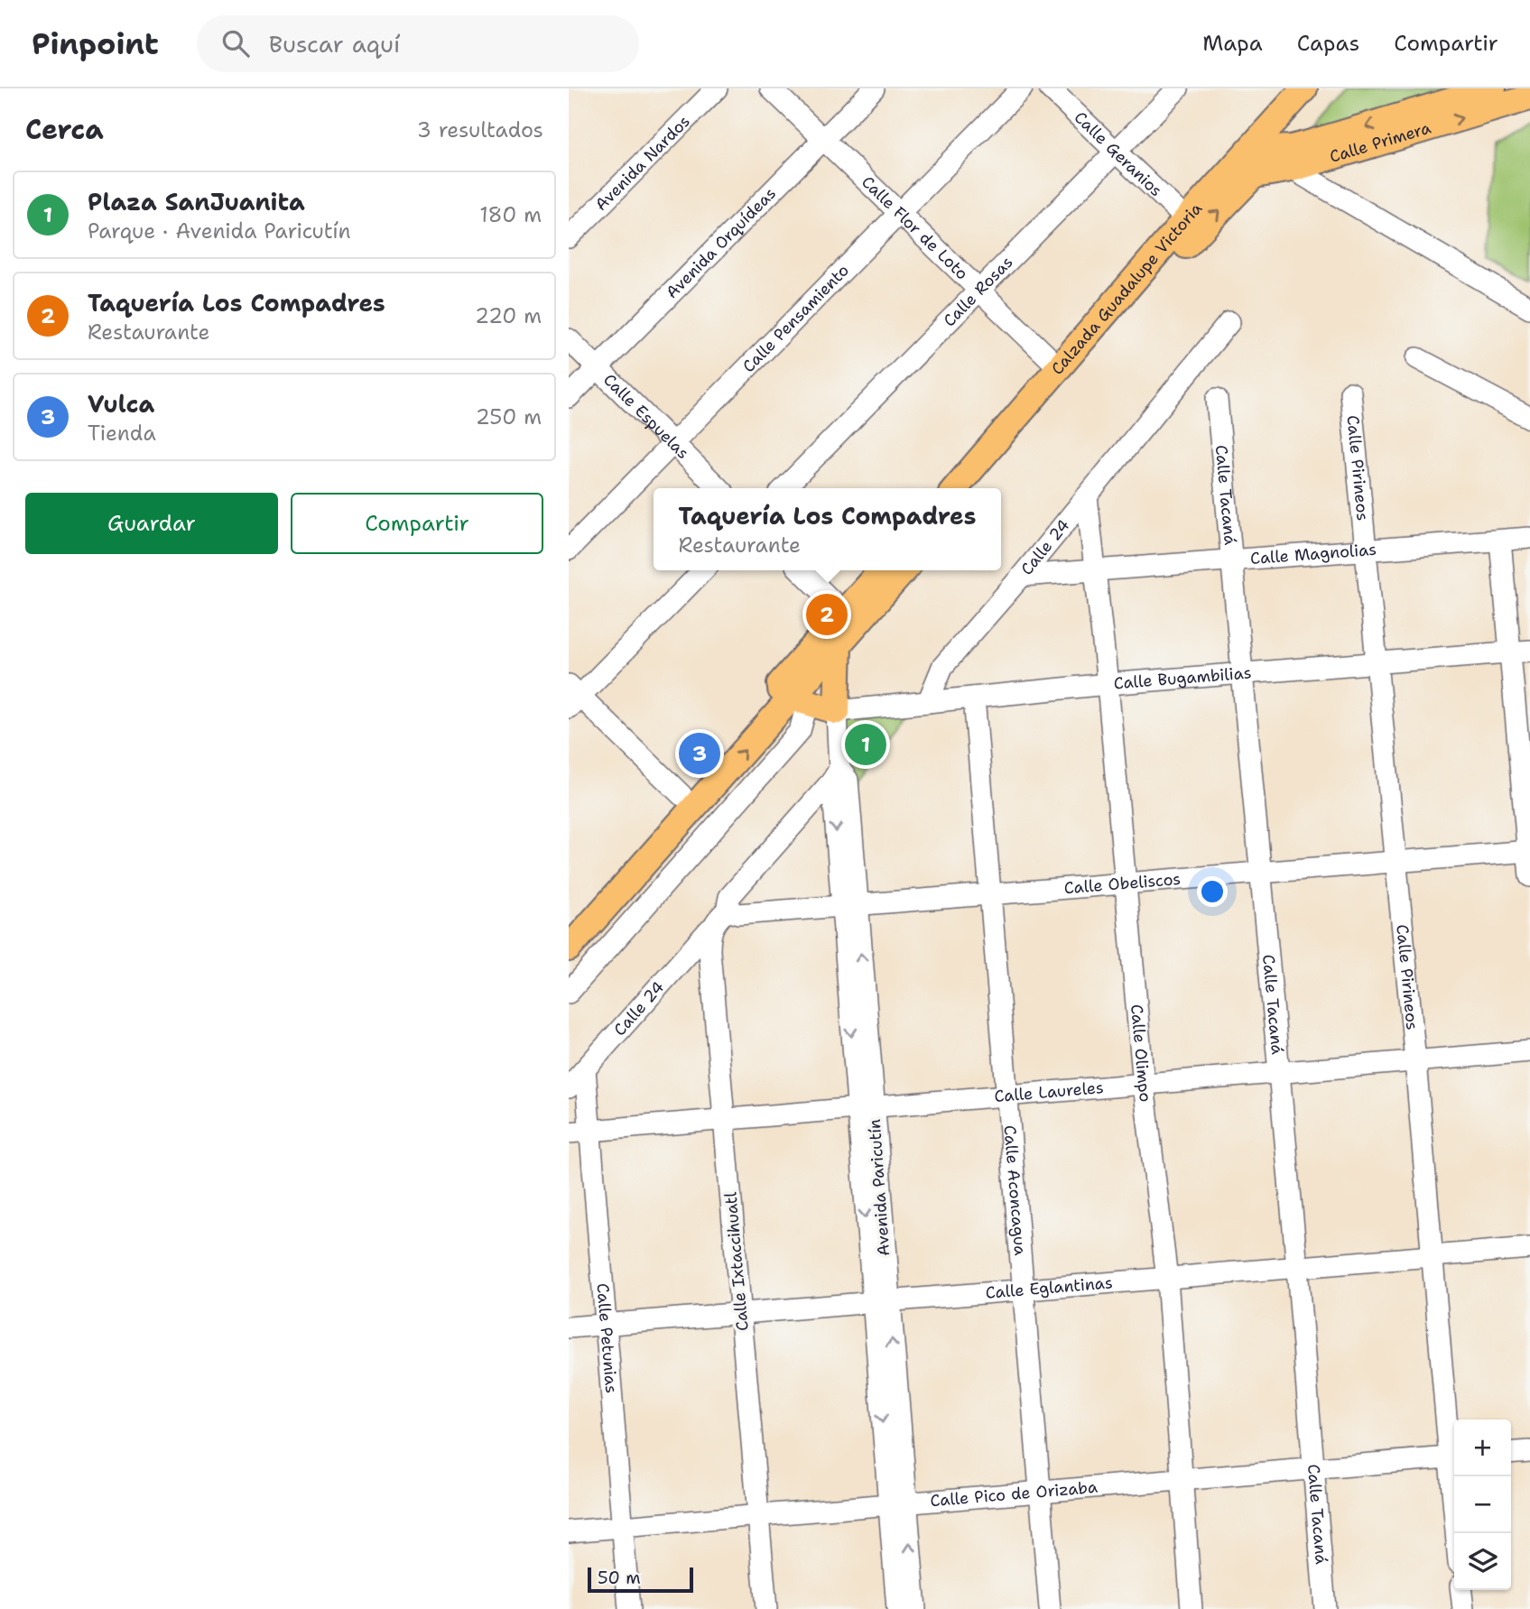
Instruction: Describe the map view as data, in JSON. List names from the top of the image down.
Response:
{
  "streets": {
    "main road": ["Calle Primera", "Calzada Guadalupe Victoria"],
    "street": [
      "Calle Geranios",
      "Avenida Nardos",
      "Calle Flor de Loto",
      "Avenida Orquídeas",
      "Calle Rosas",
      "Calle Pensamiento",
      "Calle Espuelas",
      "Calle Pirineos",
      "Calle Tacaná",
      "Calle 24",
      "Calle Magnolias",
      "Calle Bugambilias",
      "Calle Obeliscos",
      "Calle Olimpo",
      "Calle Laureles",
      "Avenida Paricutín",
      "Calle Aconcagua",
      "Calle Ixtaccihuatl",
      "Calle Eglantinas",
      "Calle Petunias",
      "Calle Pico de Orizaba"
    ]
  },
  "crossings": [
    ["Calle Primera", "Calzada Guadalupe Victoria"],
    ["Calle Geranios", "Calzada Guadalupe Victoria"],
    ["Calle Geranios", "Calle Rosas"],
    ["Calle Flor de Loto", "Avenida Orquídeas"],
    ["Calle Flor de Loto", "Calzada Guadalupe Victoria"],
    ["Calle Flor de Loto", "Calle Rosas"],
    ["Calle Flor de Loto", "Calle Pensamiento"],
    ["Avenida Orquídeas", "Calle Espuelas"],
    ["Calle Pensamiento", "Calle Espuelas"],
    ["Calle Pirineos", "Calle Magnolias"],
    ["Calle Pirineos", "Calle Bugambilias"],
    ["Calle Pirineos", "Calle Obeliscos"],
    ["Calle Pirineos", "Calle Laureles"],
    ["Calle Pirineos", "Calle Eglantinas"],
    ["Calle Pirineos", "Calle Pico de Orizaba"],
    ["Calle Tacaná", "Calle Magnolias"],
    ["Calle Tacaná", "Calle Bugambilias"],
    ["Calle Tacaná", "Calle Obeliscos"],
    ["Calle Tacaná", "Calle Laureles"],
    ["Calle Tacaná", "Calle Eglantinas"],
    ["Calle Tacaná", "Calle Pico de Orizaba"],
    ["Calle 24", "Calle Magnolias"],
    ["Calle 24", "Calle Bugambilias"],
    ["Calle 24", "Calle Obeliscos"],
    ["Calle 24", "Calle Olimpo"],
    ["Calle 24", "Avenida Paricutín"],
    ["Calle 24", "Calle Ixtaccihuatl"],
    ["Calle 24", "Calle Petunias"],
    ["Calle Magnolias", "Calle Olimpo"],
    ["Calle Bugambilias", "Calle Olimpo"],
    ["Calle Bugambilias", "Avenida Paricutín"],
    ["Calle Bugambilias", "Calle Aconcagua"],
    ["Calle Obeliscos", "Calle Olimpo"],
    ["Calle Obeliscos", "Avenida Paricutín"],
    ["Calle Obeliscos", "Calle Aconcagua"],
    ["Calle Obeliscos", "Calle Ixtaccihuatl"],
    ["Calle Olimpo", "Calle Laureles"],
    ["Calle Olimpo", "Calle Eglantinas"],
    ["Calle Olimpo", "Calle Pico de Orizaba"],
    ["Calle Laureles", "Avenida Paricutín"],
    ["Calle Laureles", "Calle Aconcagua"],
    ["Calle Laureles", "Calle Ixtaccihuatl"],
    ["Calle Laureles", "Calle Petunias"],
    ["Avenida Paricutín", "Calle Eglantinas"],
    ["Avenida Paricutín", "Calle Pico de Orizaba"],
    ["Calle Aconcagua", "Calle Eglantinas"],
    ["Calle Aconcagua", "Calle Pico de Orizaba"],
    ["Calle Ixtaccihuatl", "Calle Eglantinas"],
    ["Calle Ixtaccihuatl", "Calle Pico de Orizaba"],
    ["Calle Eglantinas", "Calle Petunias"],
    ["Calle Petunias", "Calle Pico de Orizaba"]
  ],
  "scale_bar": "50 m",
  "page": {
    "header": "Pinpoint",
    "search": "Buscar aquí",
    "nav": ["Mapa", "Capas", "Compartir"],
    "heading": ["Cerca", "3 resultados"],
    "list": [
      {
        "mark": "1",
        "name": "Plaza SanJuanita",
        "note": "Parque · Avenida Paricutín",
        "value": "180 m"
      },
      {
        "mark": "2",
        "name": "Taquería Los Compadres",
        "note": "Restaurante",
        "value": "220 m"
      },
      {
        "mark": "3",
        "name": "Vulca",
        "note": "Tienda",
        "value": "250 m"
      }
    ],
    "buttons": ["Guardar", "Compartir"],
    "popup": ["Taquería Los Compadres", "Restaurante"],
    "pins": ["2", "1", "3"],
    "map_buttons": ["+", "−"],
    "scale": "50 m"
  }
}
